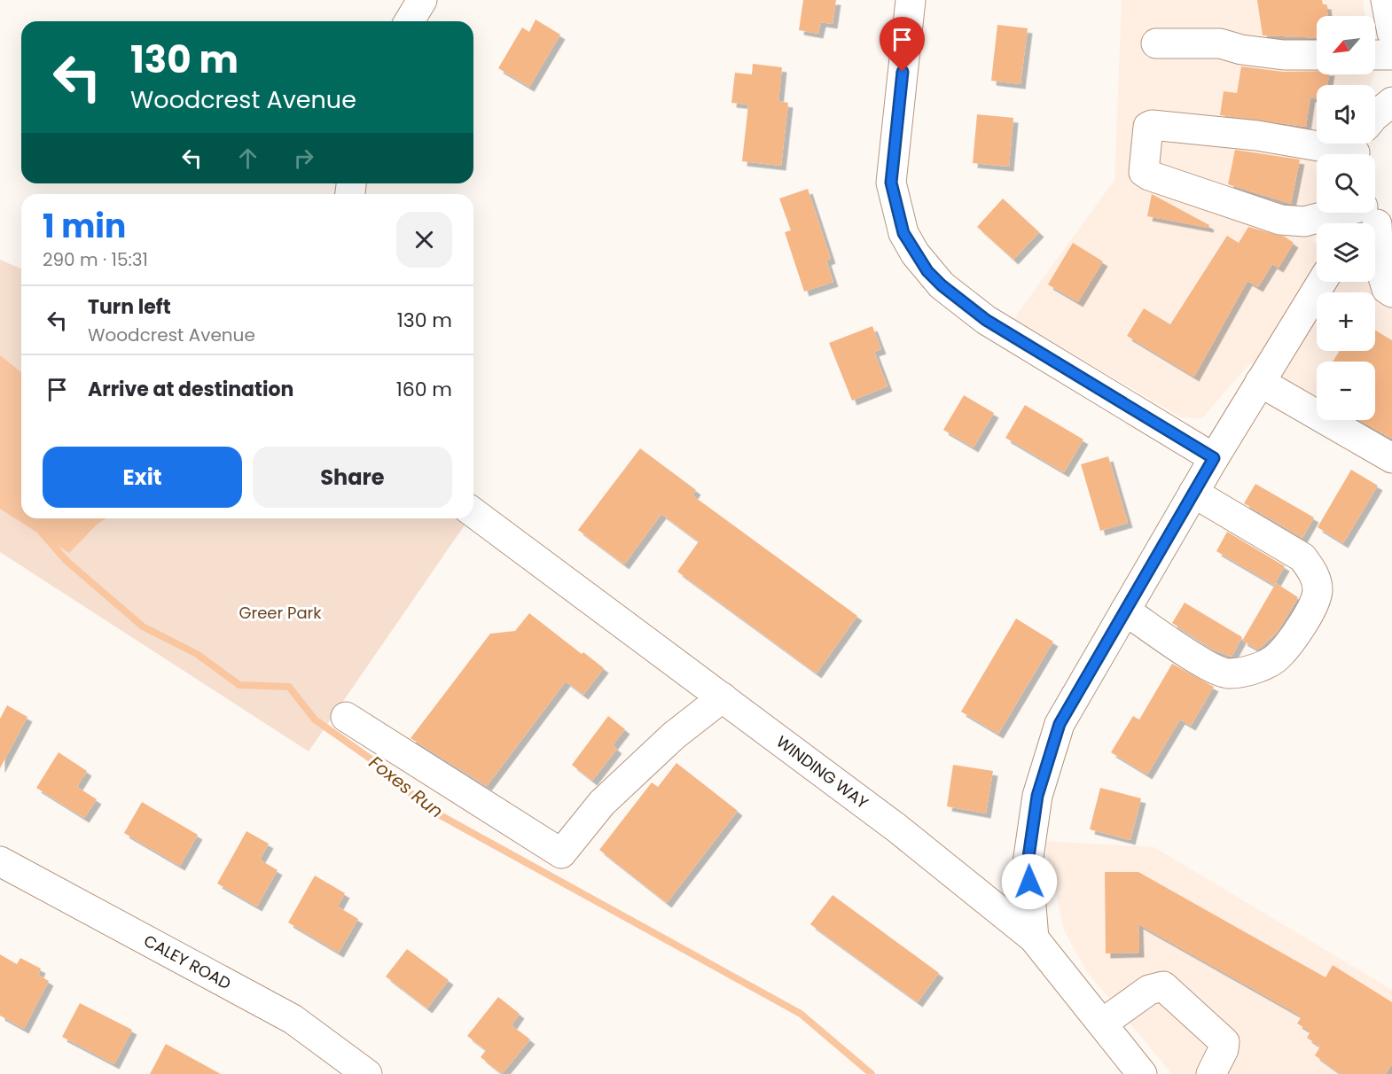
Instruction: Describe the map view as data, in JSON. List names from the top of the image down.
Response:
{
  "streets": {
    "street": ["WINDING WAY", "CALEY ROAD"]
  },
  "water": ["Foxes Run"],
  "parks": ["Greer Park"],
  "north": "bottom left",
  "page": {
    "map_buttons": ["+", "−"],
    "turn": ["130 m", "Woodcrest Avenue"],
    "heading": ["1 min", "290 m · 15:31"],
    "list": [
      {
        "name": "Turn left",
        "note": "Woodcrest Avenue",
        "value": "130 m"
      },
      {
        "name": "Arrive at destination",
        "value": "160 m"
      }
    ],
    "buttons": ["Exit", "Share"]
  }
}
